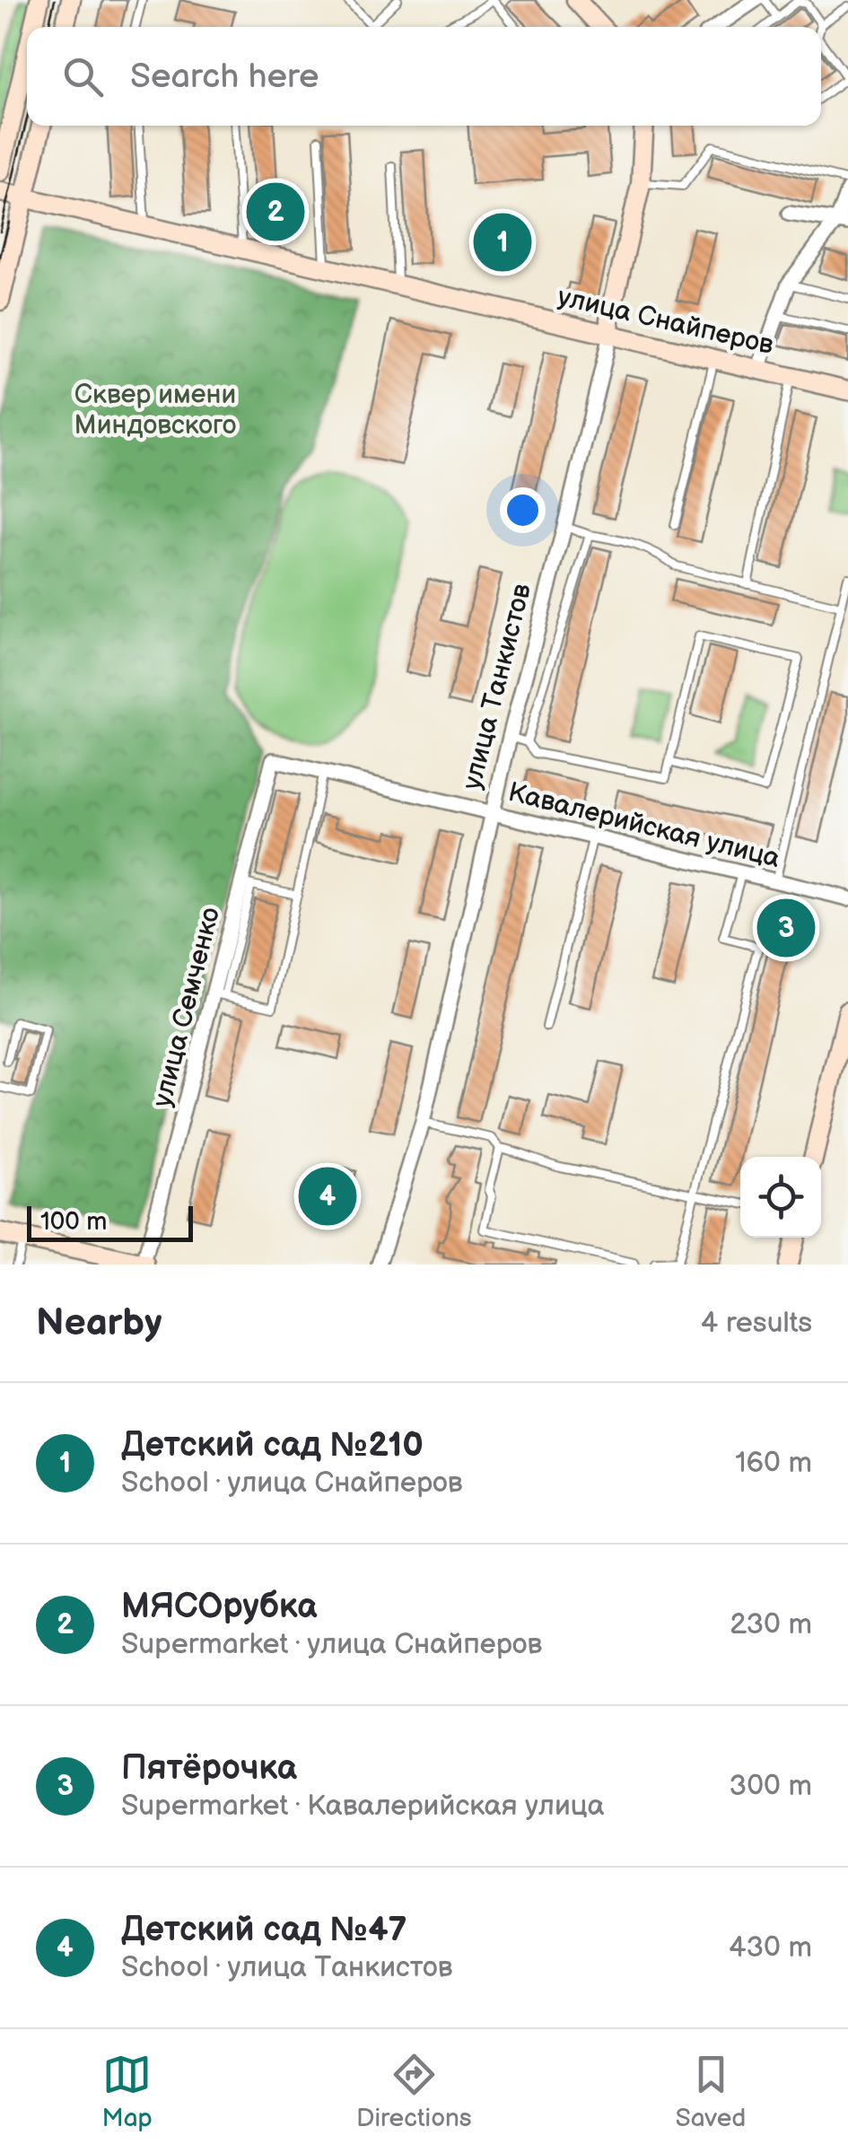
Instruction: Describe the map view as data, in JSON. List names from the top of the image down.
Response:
{
  "streets": {
    "street": [
      "улица Снайперов",
      "улица Танкистов",
      "Кавалерийская улица",
      "улица Семченко"
    ]
  },
  "crossings": [
    ["улица Снайперов", "улица Танкистов"],
    ["улица Танкистов", "Кавалерийская улица"],
    ["Кавалерийская улица", "улица Семченко"]
  ],
  "parks": ["Сквер имени Миндовского"],
  "scale_bar": "100 m",
  "page": {
    "search": "Search here",
    "pins": [
      "2",
      "1",
      "3",
      "4"
    ],
    "scale": "100 m",
    "heading": ["Nearby", "4 results"],
    "list": [
      {
        "mark": "1",
        "name": "Детский сад №210",
        "note": "School · улица Снайперов",
        "value": "160 m"
      },
      {
        "mark": "2",
        "name": "МЯСОрубка",
        "note": "Supermarket · улица Снайперов",
        "value": "230 m"
      },
      {
        "mark": "3",
        "name": "Пятёрочка",
        "note": "Supermarket · Кавалерийская улица",
        "value": "300 m"
      },
      {
        "mark": "4",
        "name": "Детский сад №47",
        "note": "School · улица Танкистов",
        "value": "430 m"
      }
    ],
    "nav": ["Map", "Directions", "Saved"]
  }
}
